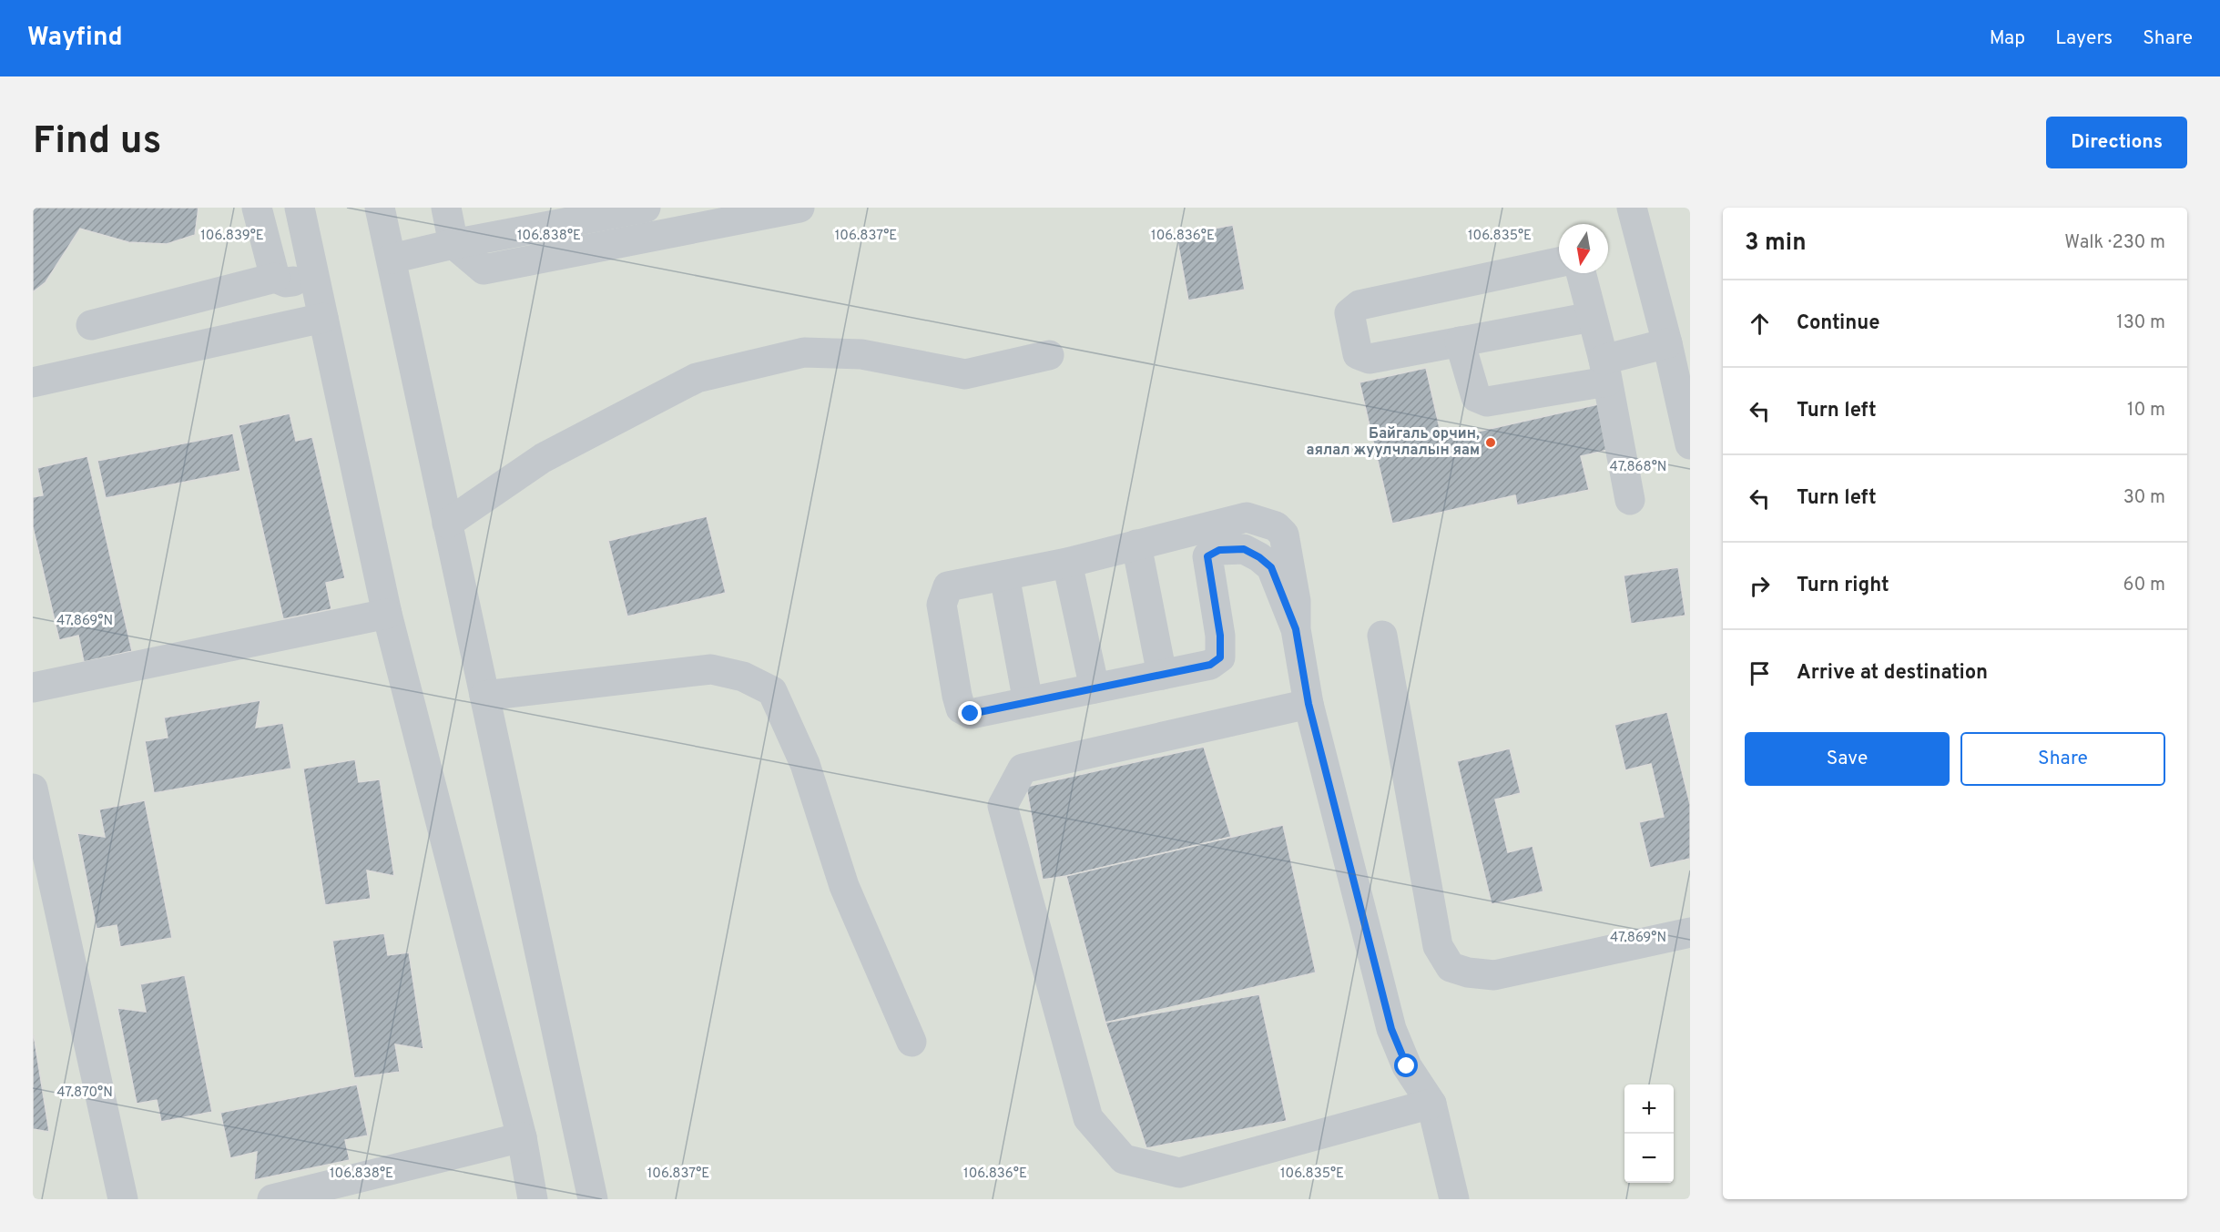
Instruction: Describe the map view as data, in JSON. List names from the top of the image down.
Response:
{
  "places": ["Байгаль орчин, аялал жуулчлалын яам"],
  "north": "bottom",
  "page": {
    "header": "Wayfind",
    "nav": ["Map", "Layers", "Share"],
    "buttons": [
      "Directions",
      ["Save", "Share"]
    ],
    "title": "Find us",
    "heading": ["3 min", "Walk · 230 m"],
    "list": [
      ["Continue", "130 m"],
      ["Turn left", "10 m"],
      ["Turn left", "30 m"],
      ["Turn right", "60 m"],
      "Arrive at destination"
    ],
    "map_buttons": ["+", "−"]
  },
  "coordinates": [
    "106.839°E",
    "106.838°E",
    "106.837°E",
    "106.836°E",
    "106.835°E",
    "47.868°N",
    "47.869°N",
    "47.870°N"
  ]
}
